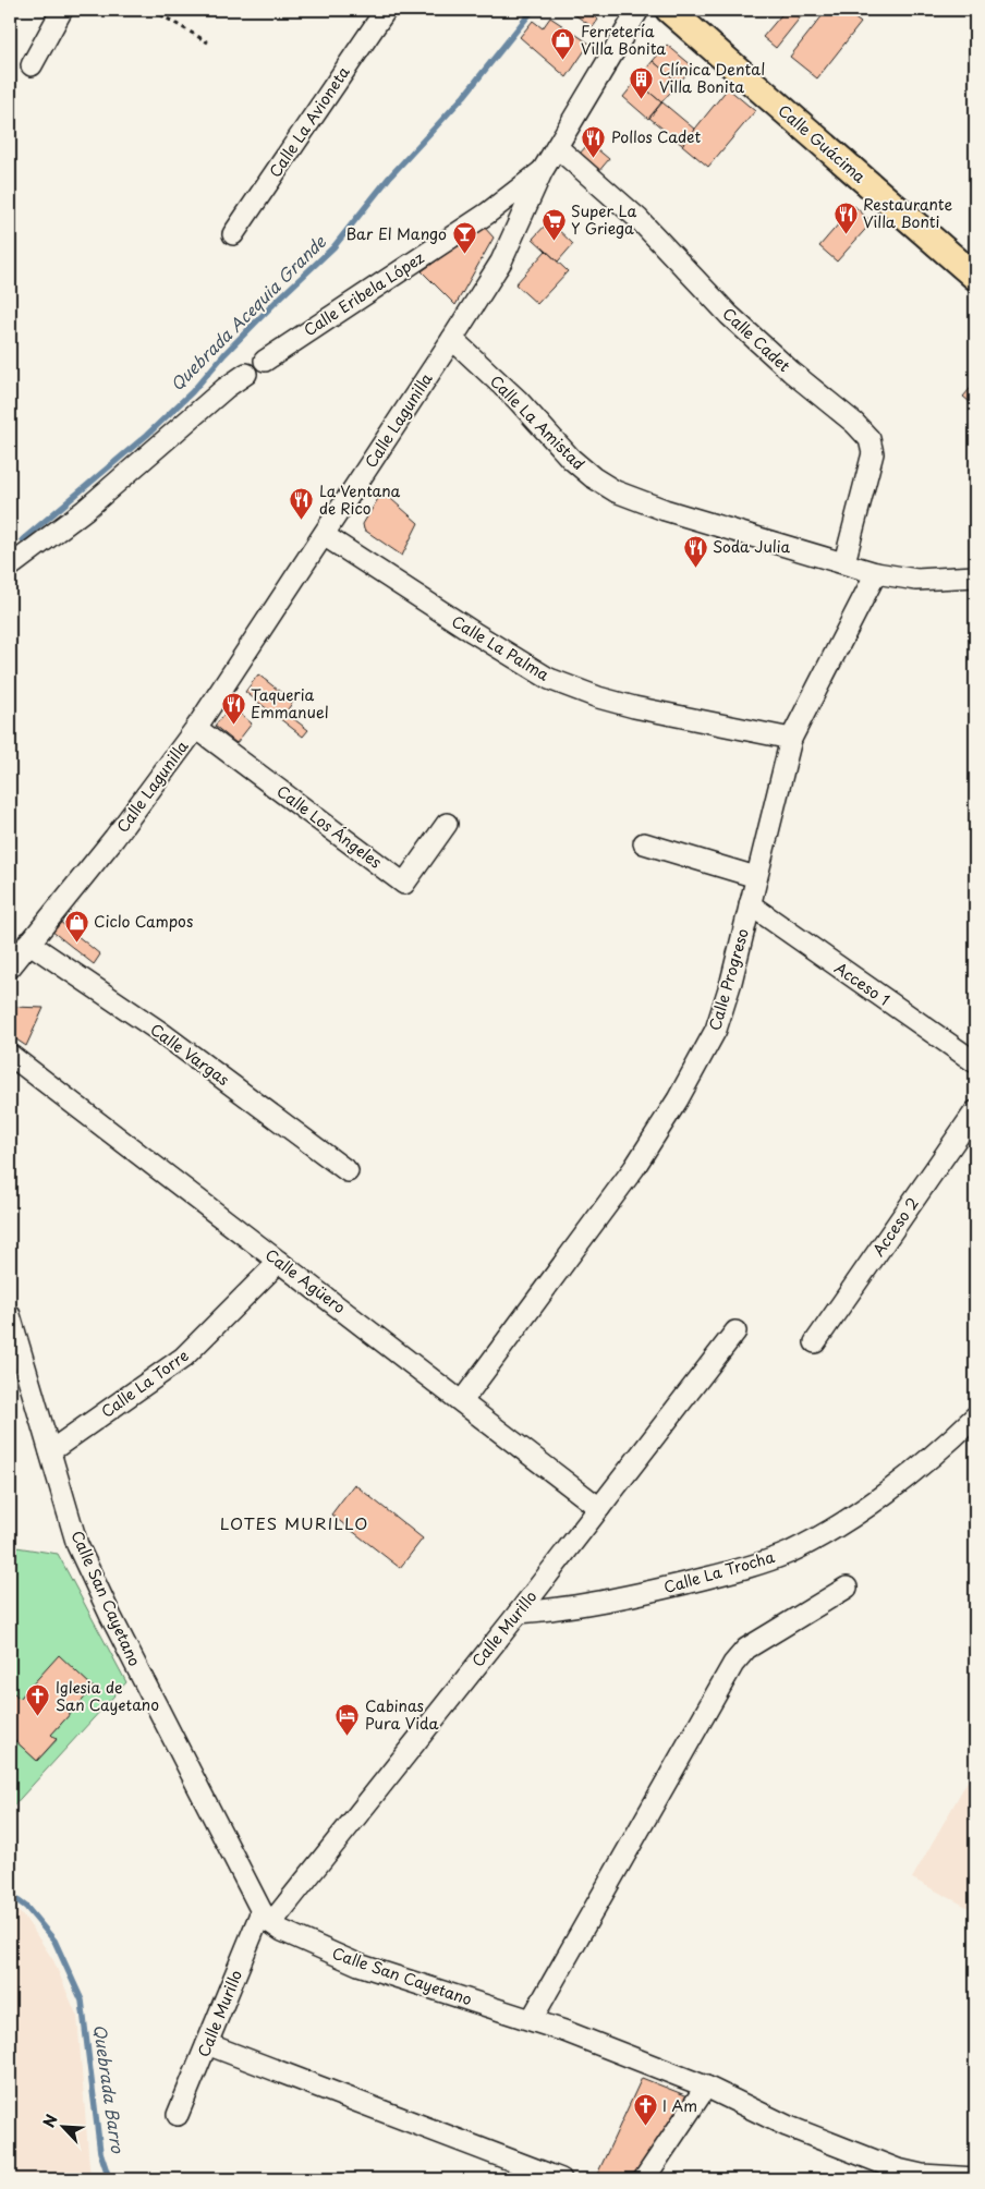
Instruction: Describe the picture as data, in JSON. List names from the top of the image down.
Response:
{
  "streets": {
    "main road": ["Calle Guácima"],
    "street": [
      "Calle La Avioneta",
      "Calle Eribela López",
      "Calle Cadet",
      "Calle Lagunilla",
      "Calle La Amistad",
      "Calle La Palma",
      "Calle Los Ángeles",
      "Calle Progreso",
      "Acceso 1",
      "Calle Vargas",
      "Acceso 2",
      "Calle Agüero",
      "Calle La Torre",
      "Calle La Trocha",
      "Calle San Cayetano",
      "Calle Murillo"
    ]
  },
  "crossings": [
    ["Calle Eribela López", "Calle Lagunilla"],
    ["Calle Cadet", "Calle Lagunilla"],
    ["Calle Cadet", "Calle La Amistad"],
    ["Calle Lagunilla", "Calle La Amistad"],
    ["Calle Lagunilla", "Calle La Palma"],
    ["Calle Lagunilla", "Calle Los Ángeles"],
    ["Calle Lagunilla", "Calle Vargas"],
    ["Calle La Amistad", "Calle Progreso"],
    ["Calle La Palma", "Calle Progreso"],
    ["Calle Progreso", "Acceso 1"],
    ["Calle Progreso", "Calle Agüero"],
    ["Calle Agüero", "Calle La Torre"],
    ["Calle Agüero", "Calle Murillo"],
    ["Calle La Torre", "Calle San Cayetano"],
    ["Calle La Trocha", "Calle Murillo"],
    ["Calle San Cayetano", "Calle Murillo"]
  ],
  "districts": ["LOTES MURILLO"],
  "water": ["Quebrada Acequia Grande", "Quebrada Barro"],
  "places": {
    "shop": ["Ferretería Villa Bonita", "Ciclo Campos"],
    "building": ["Clínica Dental Villa Bonita"],
    "restaurant": [
      "Pollos Cadet",
      "Restaurante Villa Bonti",
      "La Ventana de Rico",
      "Soda Julia",
      "Taqueria Emmanuel"
    ],
    "supermarket": ["Super La Y Griega"],
    "bar": ["Bar El Mango"],
    "church": ["Iglesia de San Cayetano", "I Am"],
    "hotel": ["Cabinas Pura Vida"]
  },
  "north": "top left"
}
